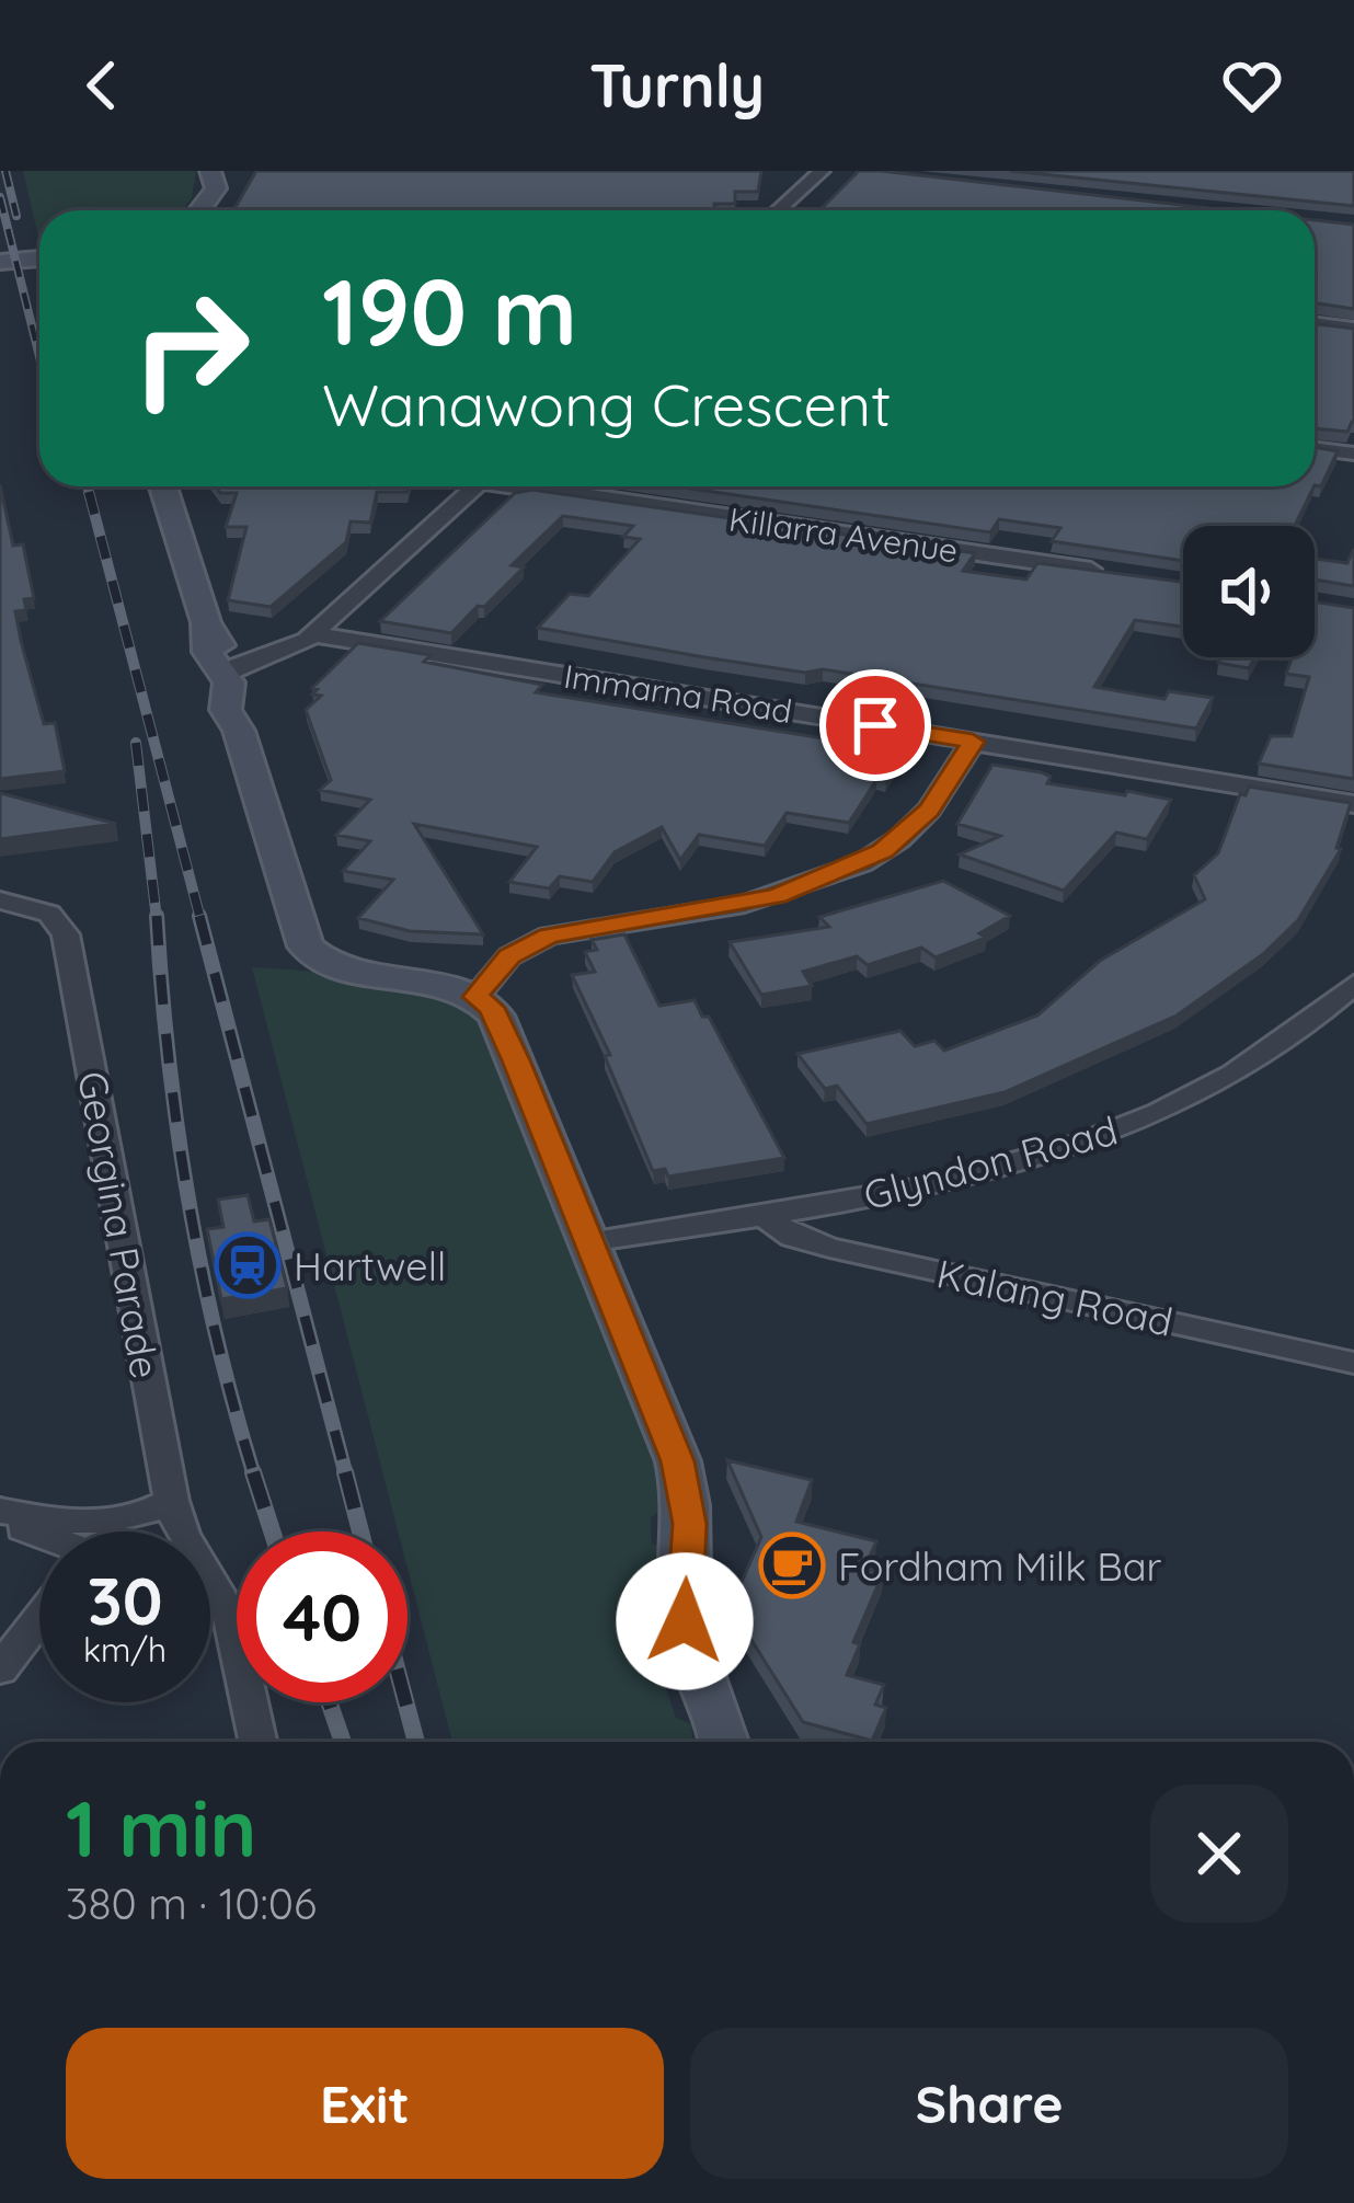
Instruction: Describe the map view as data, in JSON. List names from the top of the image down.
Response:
{
  "streets": {
    "street": [
      "Killarra Avenue",
      "Immarna Road",
      "Glyndon Road",
      "Georgina Parade",
      "Kalang Road"
    ]
  },
  "crossings": [
    ["Glyndon Road", "Kalang Road"]
  ],
  "places": {
    "station": ["Hartwell"],
    "cafe": ["Fordham Milk Bar"]
  },
  "page": {
    "header": "Turnly",
    "turn": ["190 m", "Wanawong Crescent"],
    "speed": "30 km/h",
    "limit": "40",
    "heading": ["1 min", "380 m · 10:06"],
    "buttons": ["Exit", "Share"]
  }
}
